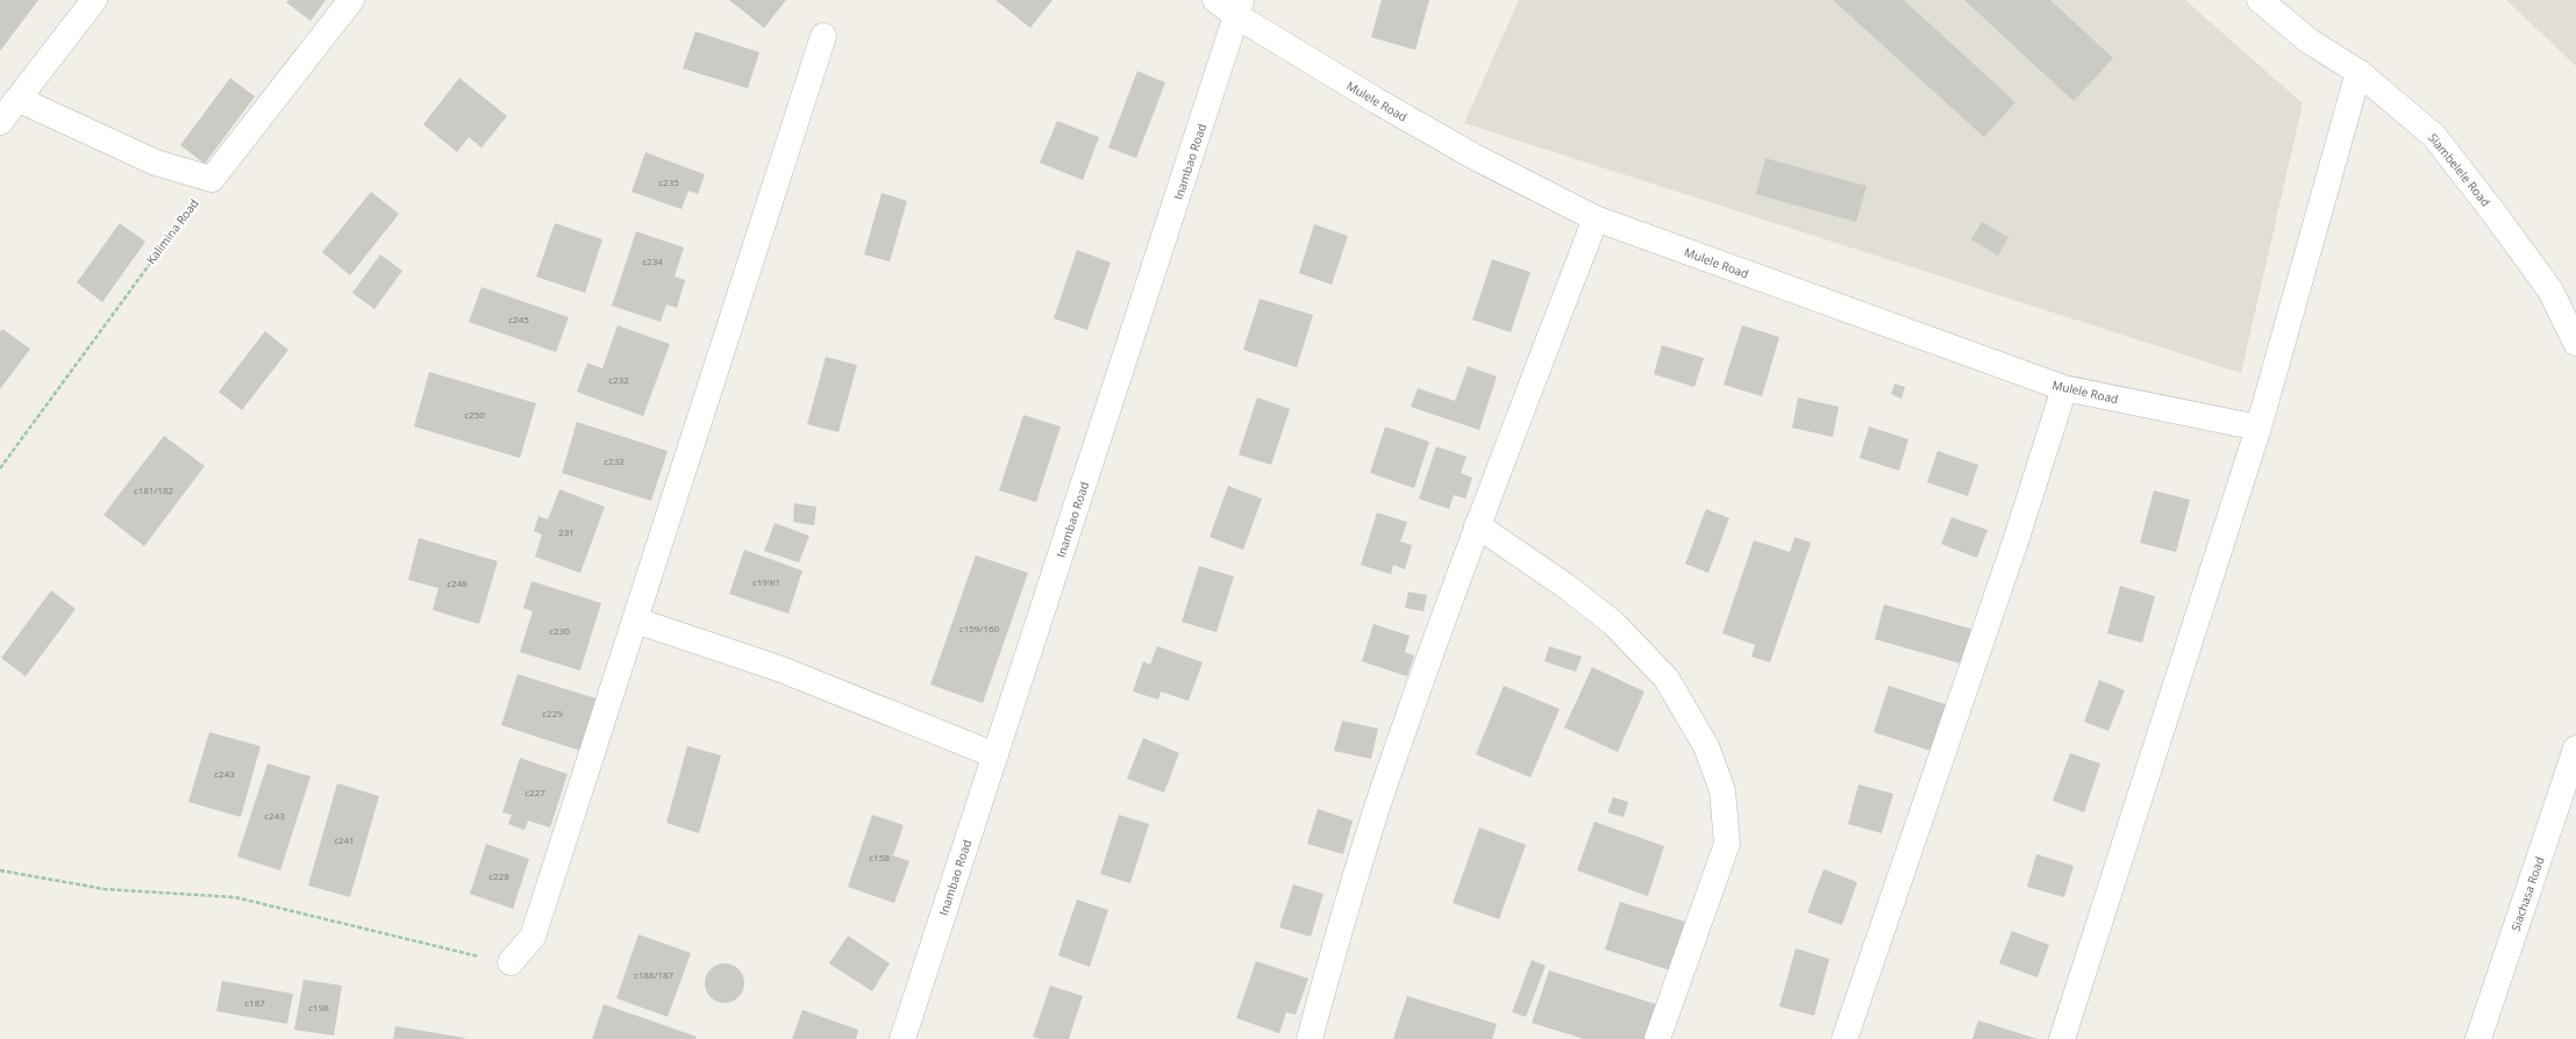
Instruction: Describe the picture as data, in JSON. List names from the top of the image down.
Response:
{
  "streets": {
    "street": [
      "Mulele Road",
      "Inambao Road",
      "Siambelele Road",
      "Siachasa Road"
    ],
    "path": ["Kalimina Road"]
  },
  "crossings": [
    ["Mulele Road", "Inambao Road"]
  ],
  "house_numbers": [
    "c235",
    "c234",
    "c245",
    "c232",
    "c250",
    "c232",
    "c181/182",
    "231",
    "c199l1",
    "c248",
    "c159/160",
    "c230",
    "c229",
    "c243",
    "c227",
    "c243",
    "c241",
    "c158",
    "c228",
    "c188/187",
    "c187",
    "c198"
  ]
}
